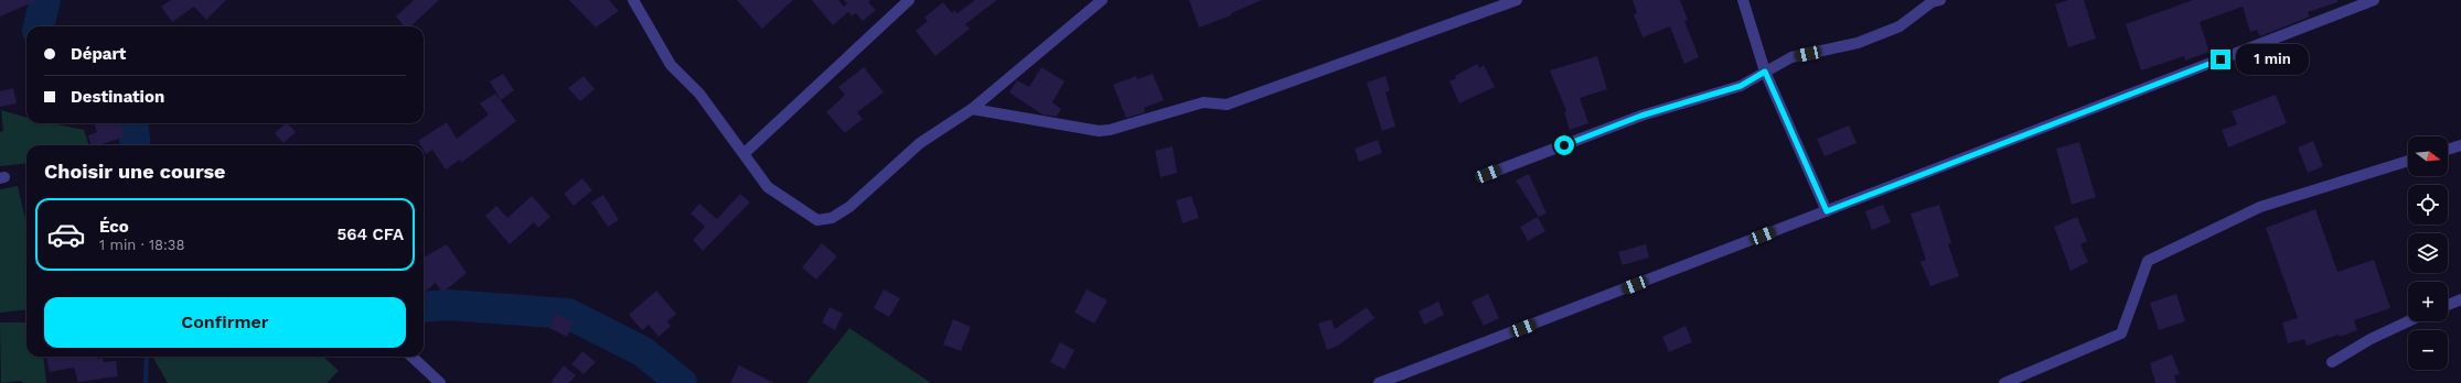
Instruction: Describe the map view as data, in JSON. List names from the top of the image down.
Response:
{
  "north": "right",
  "page": {
    "banner": ["Départ", "Destination"],
    "bubble": "1 min",
    "map_buttons": ["+", "−"],
    "heading": "Choisir une course",
    "list": [
      {
        "name": "Éco",
        "note": "1 min · 18:38",
        "value": "564 CFA"
      }
    ],
    "buttons": "Confirmer"
  }
}
